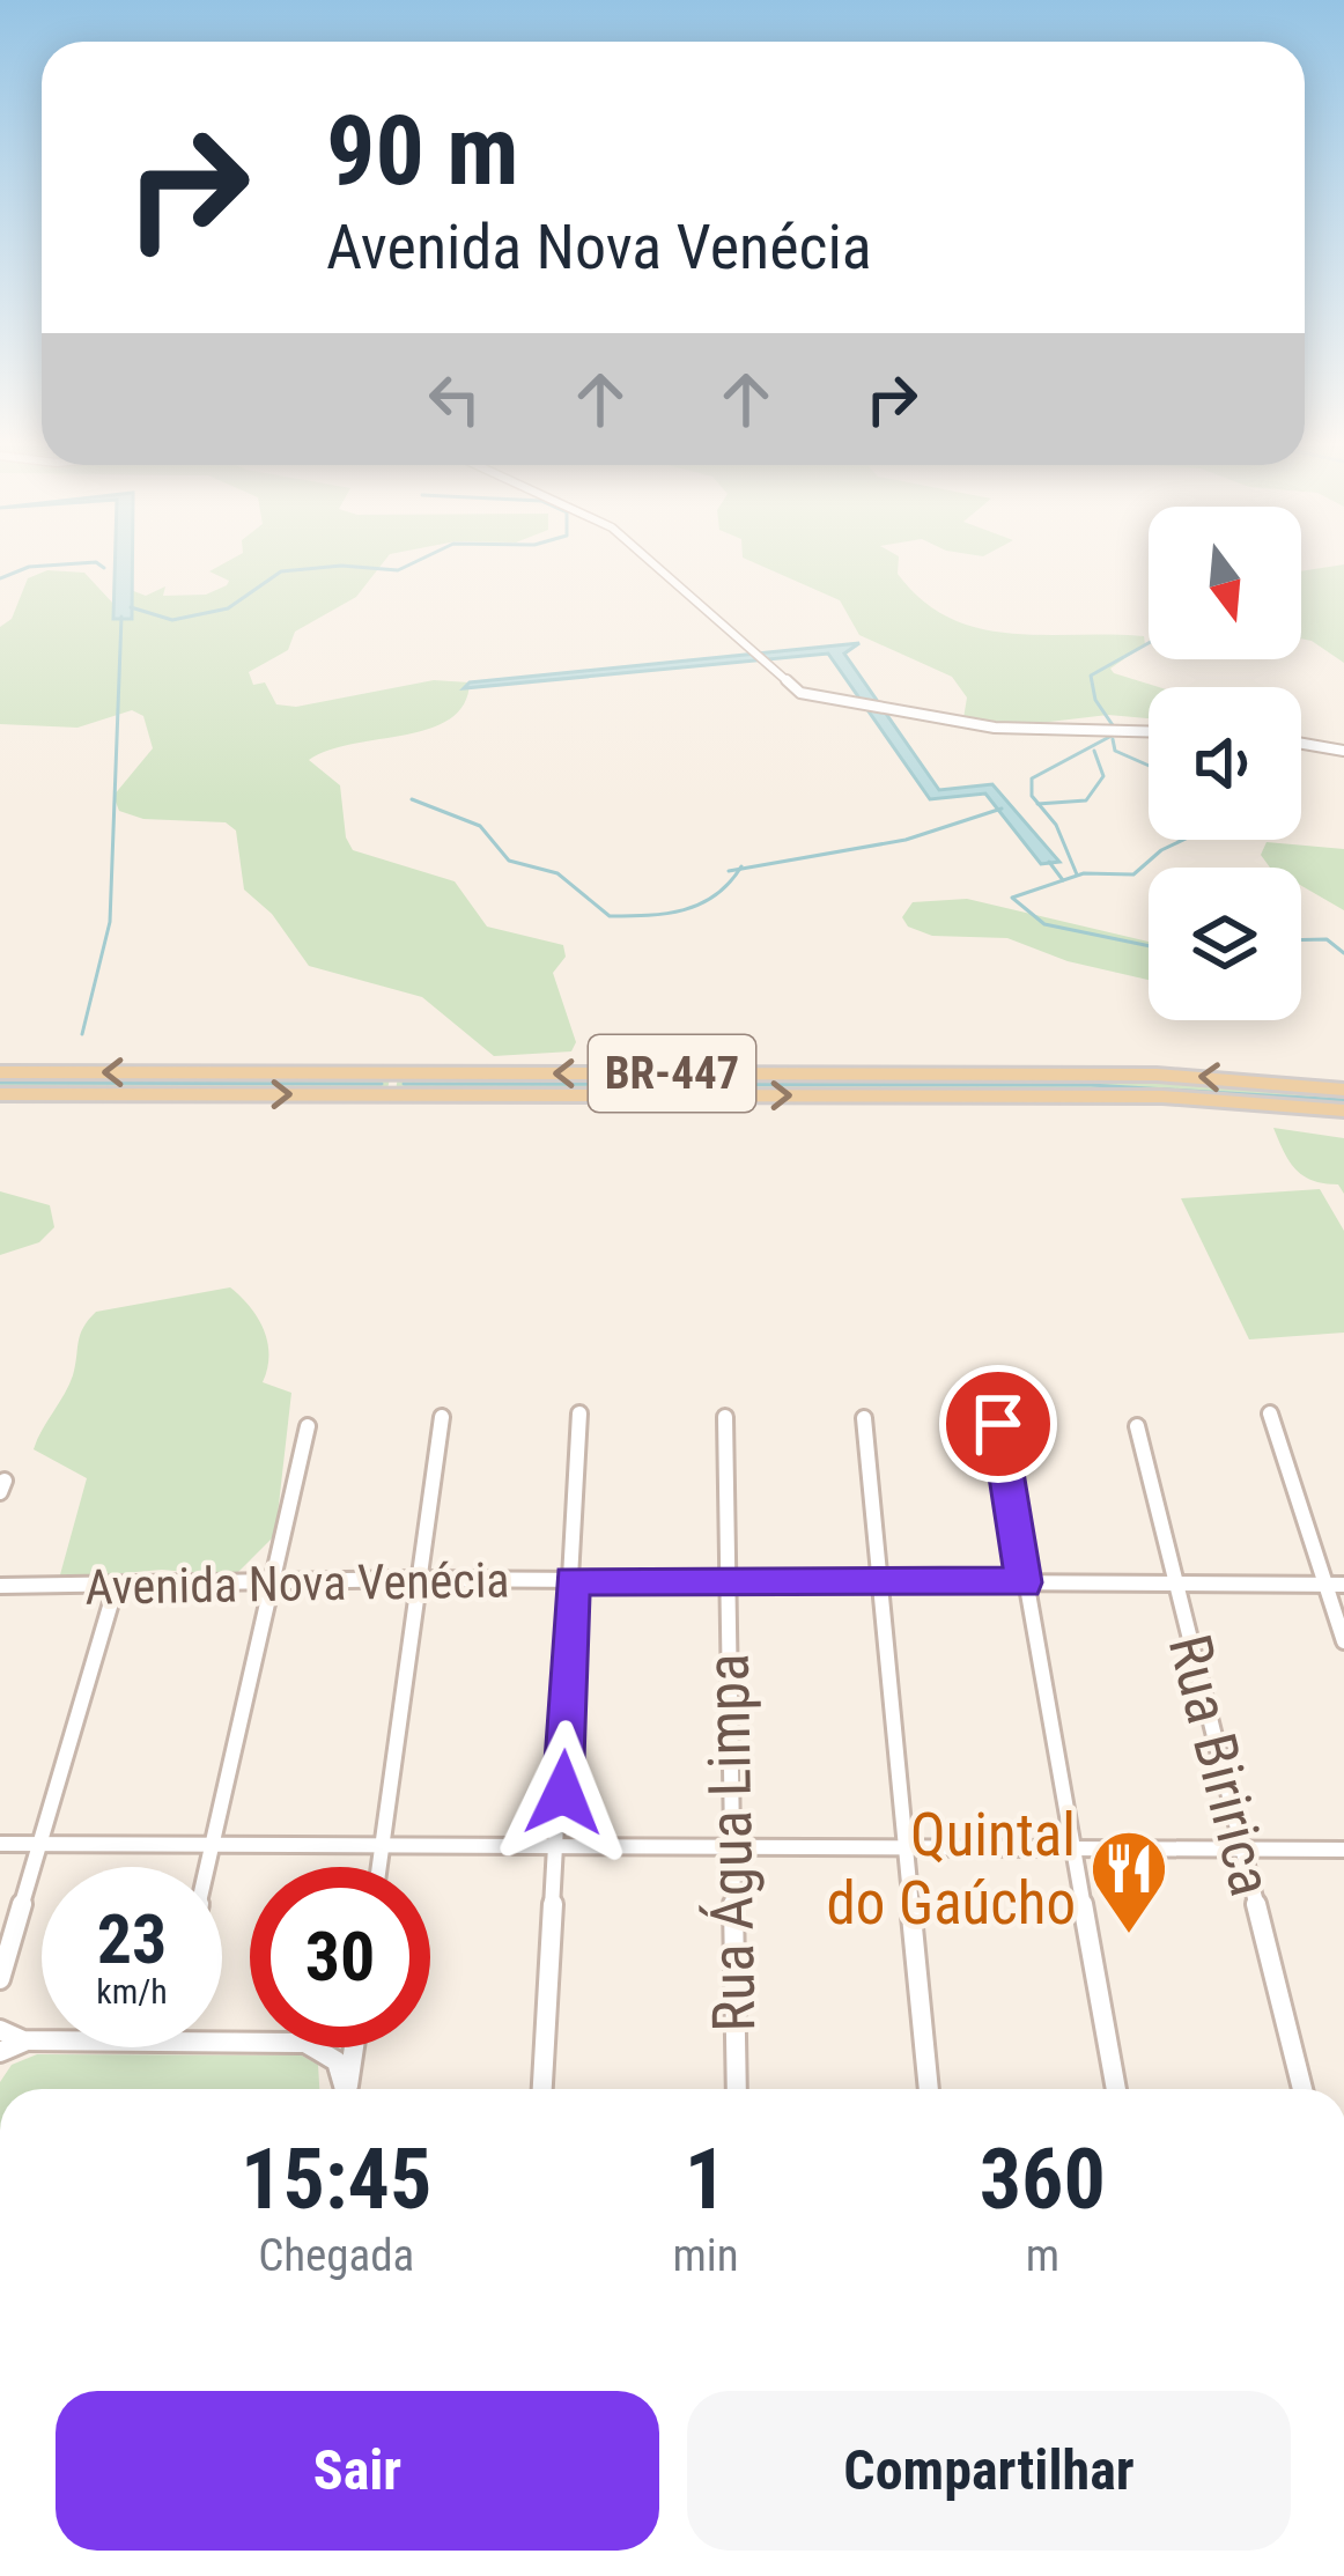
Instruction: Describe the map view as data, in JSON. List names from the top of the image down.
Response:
{
  "streets": {
    "main road": ["BR-447"],
    "street": ["Avenida Nova Venécia", "Rua Biririca", "Rua Água Limpa"]
  },
  "crossings": [
    ["Avenida Nova Venécia", "Rua Biririca"],
    ["Avenida Nova Venécia", "Rua Água Limpa"]
  ],
  "places": {
    "restaurant": ["Quintal do Gaúcho"]
  },
  "north": "bottom",
  "page": {
    "turn": ["90 m", "Avenida Nova Venécia"],
    "speed": "23 km/h",
    "limit": "30",
    "eta": [
      "15:45",
      "Chegada",
      "1",
      "min",
      "360",
      "m"
    ],
    "buttons": ["Sair", "Compartilhar"]
  }
}
